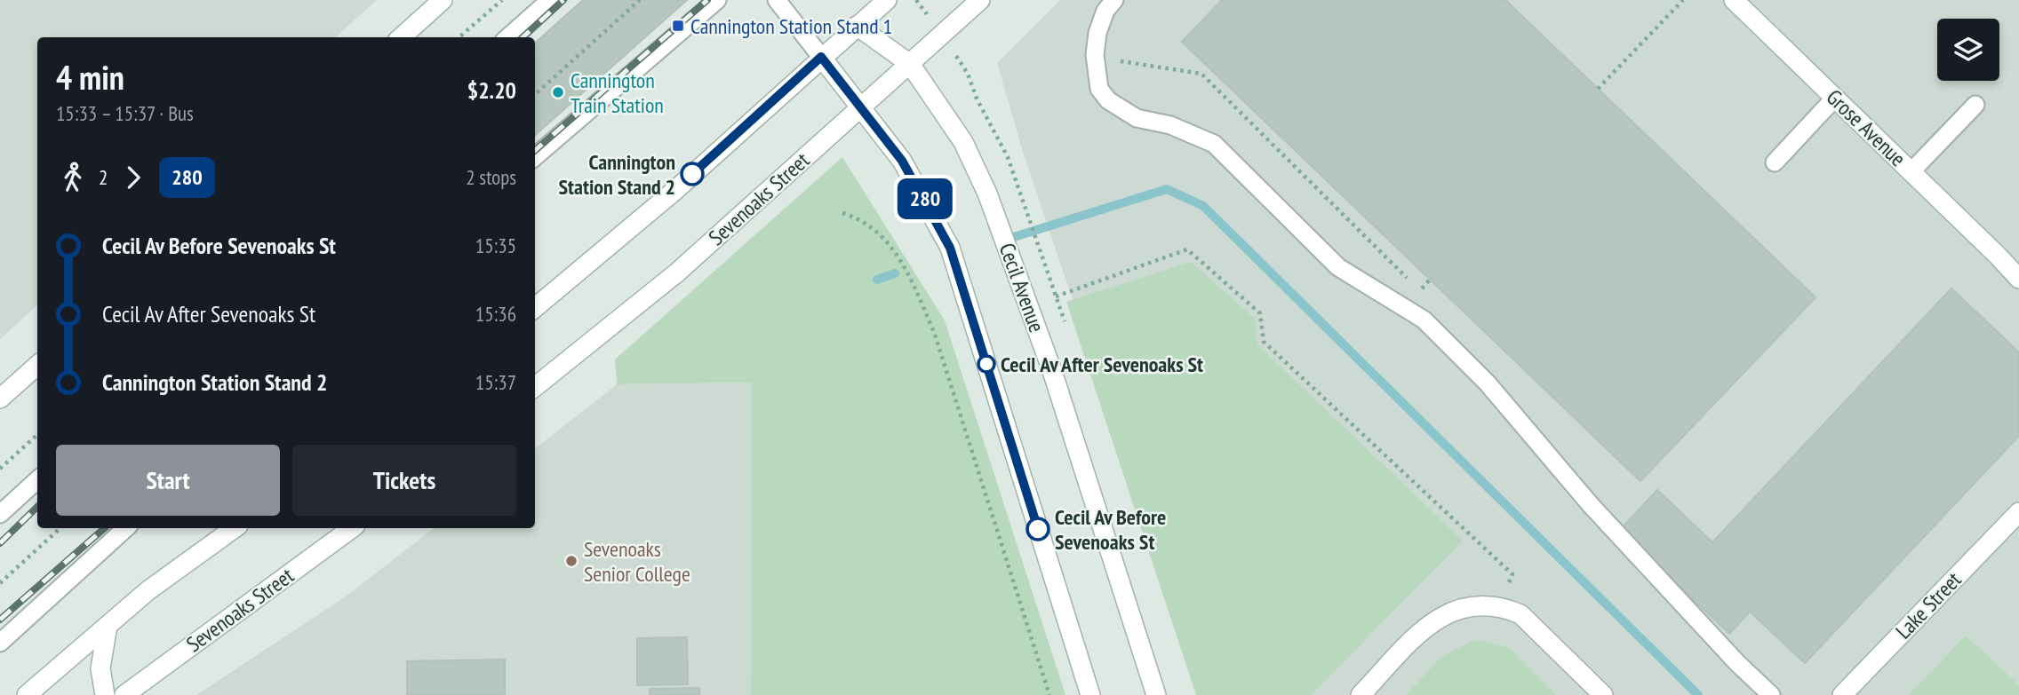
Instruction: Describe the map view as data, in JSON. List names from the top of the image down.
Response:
{
  "streets": {
    "main road": [
      "Grose Avenue",
      "Sevenoaks Street",
      "Cecil Avenue",
      "Lake Street"
    ]
  },
  "crossings": [
    ["Sevenoaks Street", "Cecil Avenue"]
  ],
  "places": {
    "transit": ["Cannington Station Stand 1"],
    "other": [
      "Cannington Train Station",
      "Cannington Station Stand 2",
      "Cecil Av After Sevenoaks St",
      "Cecil Av Before Sevenoaks St",
      "Sevenoaks Senior College"
    ]
  },
  "lines": ["bus line 280"],
  "page": {
    "on_map": "280",
    "heading": ["4 min", "15:33 – 15:37 · Bus", "$2.20"],
    "legs": ["2", "280", "2 stops"],
    "list": [
      {
        "name": "Cecil Av Before Sevenoaks St",
        "value": "15:35"
      },
      {
        "name": "Cecil Av After Sevenoaks St",
        "value": "15:36"
      },
      {
        "name": "Cannington Station Stand 2",
        "value": "15:37"
      }
    ],
    "buttons": ["Start", "Tickets"]
  }
}
